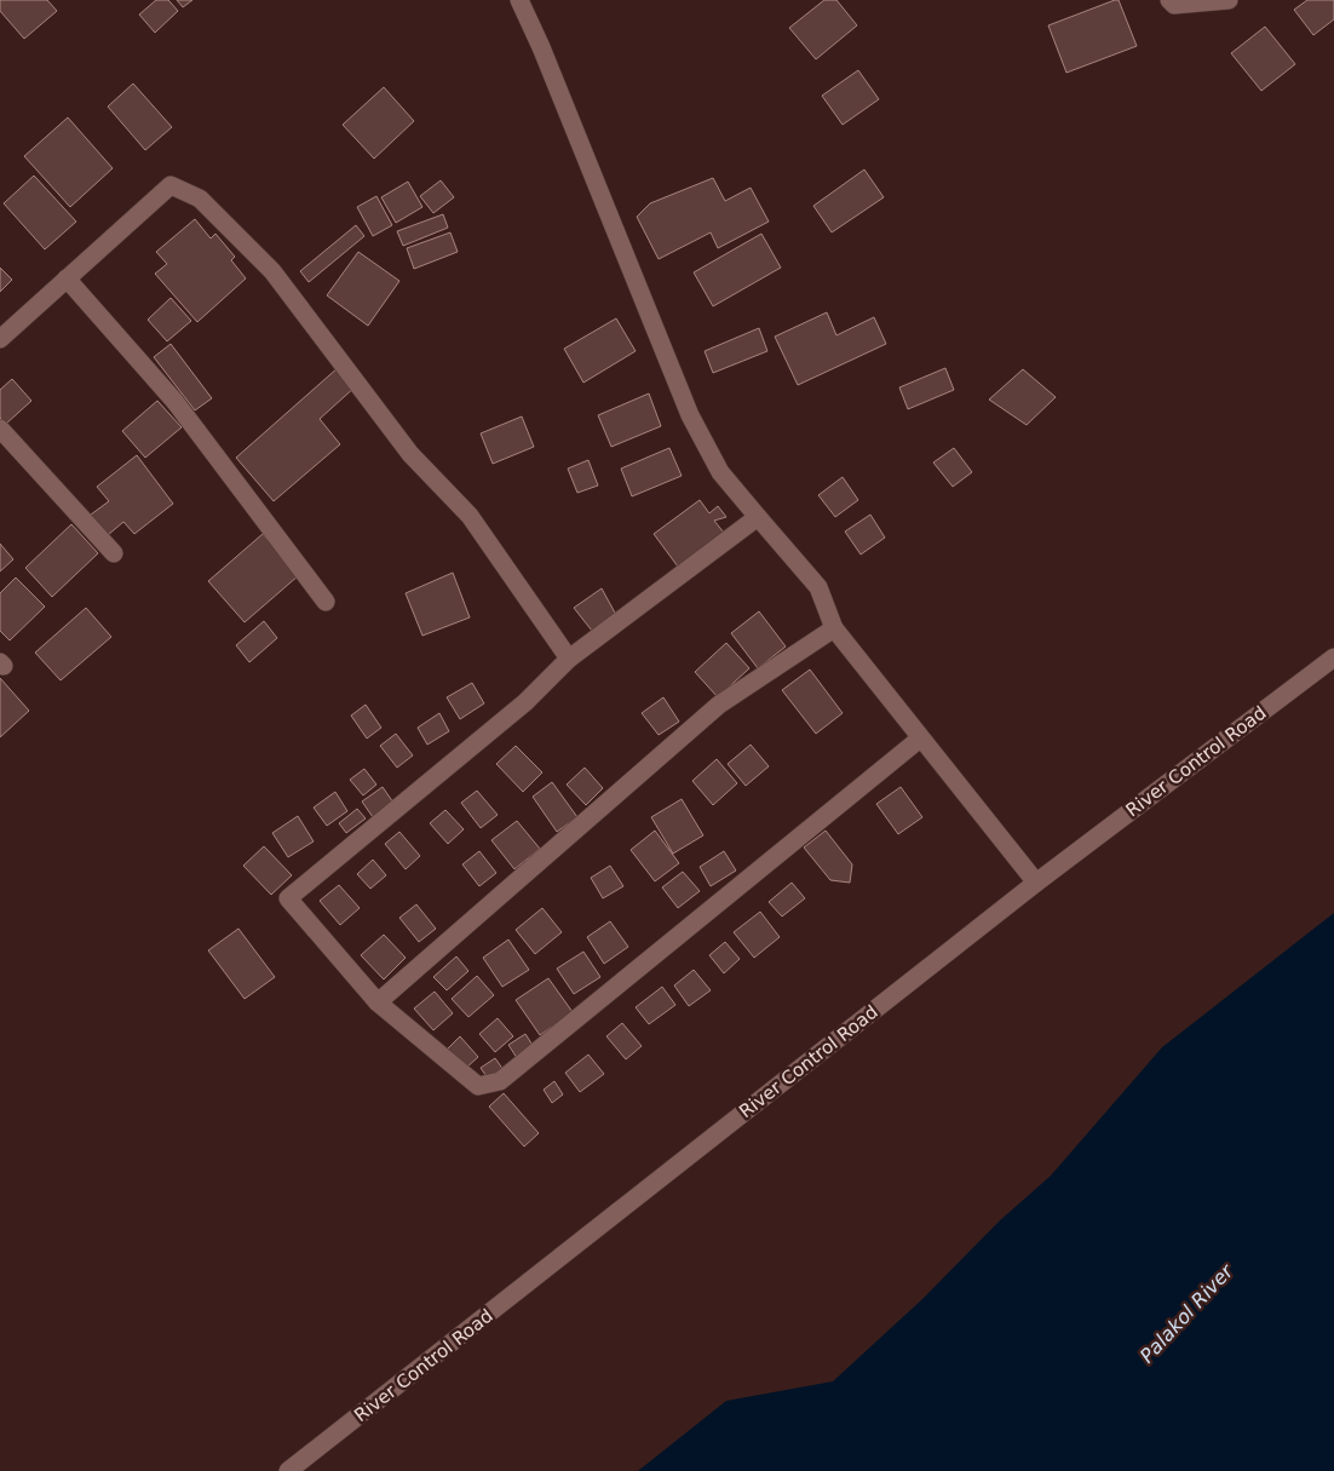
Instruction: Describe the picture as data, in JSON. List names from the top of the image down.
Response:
{
  "streets": {
    "street": ["River Control Road"]
  },
  "water": ["Palakol River"]
}
